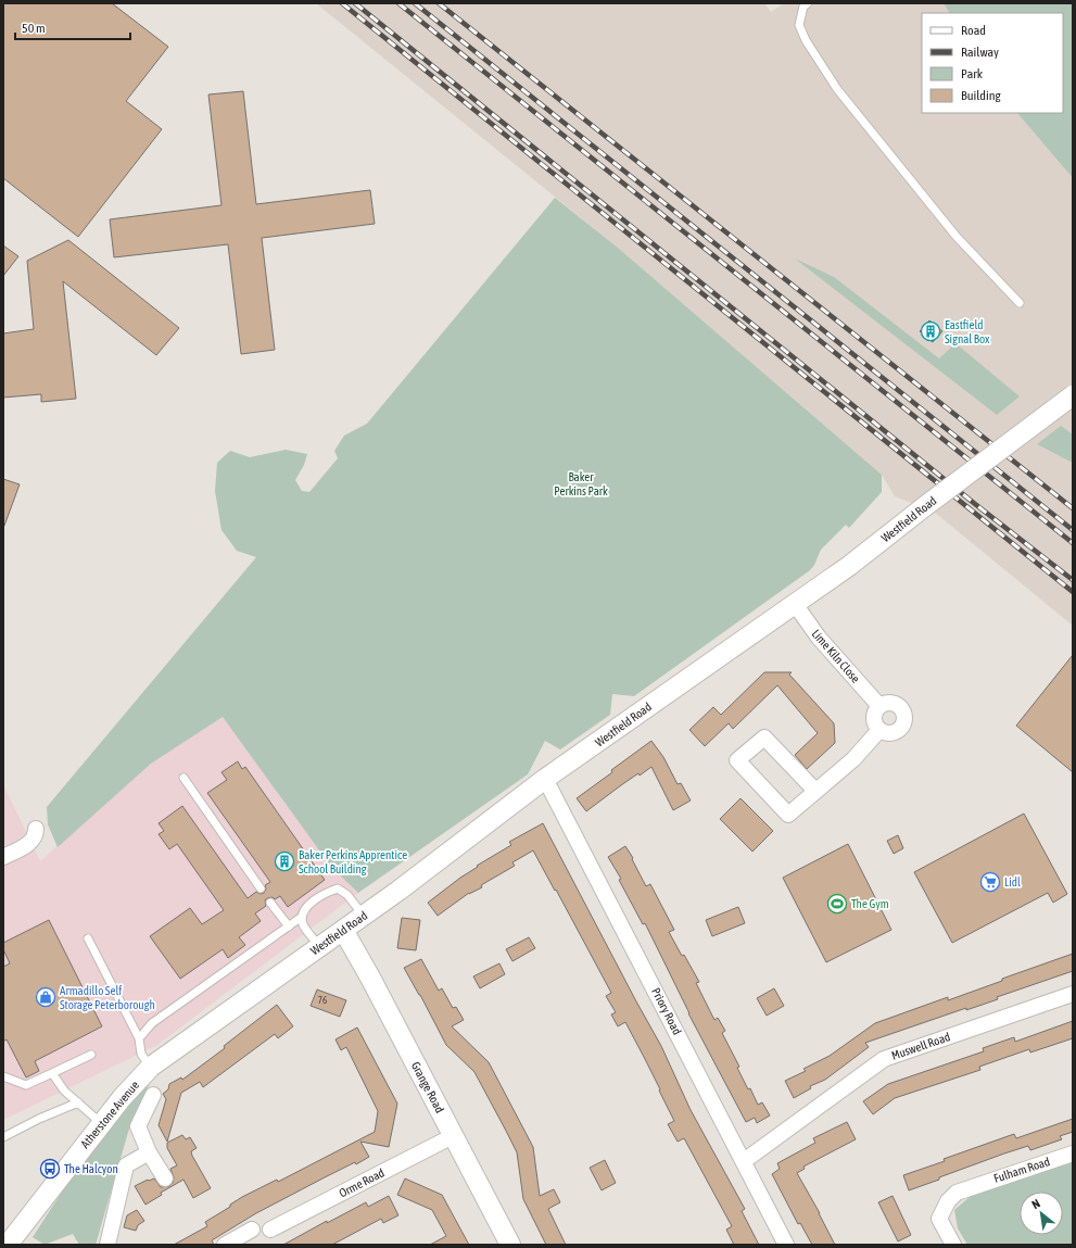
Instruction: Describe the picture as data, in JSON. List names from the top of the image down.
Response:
{
  "streets": {
    "street": [
      "Westfield Road",
      "Lime Kiln Close",
      "Priory Road",
      "Muswell Road",
      "Grange Road",
      "Atherstone Avenue",
      "Fulham Road",
      "Orme Road"
    ]
  },
  "crossings": [
    ["Westfield Road", "Lime Kiln Close"],
    ["Westfield Road", "Priory Road"],
    ["Westfield Road", "Grange Road"],
    ["Westfield Road", "Atherstone Avenue"],
    ["Priory Road", "Muswell Road"],
    ["Grange Road", "Orme Road"]
  ],
  "parks": ["Baker Perkins Park"],
  "places": {
    "building": ["Eastfield Signal Box", "Baker Perkins Apprentice School Building"],
    "supermarket": ["Lidl"],
    "sports": ["The Gym"],
    "shop": ["Armadillo Self Storage Peterborough"],
    "bus stop": ["The Halcyon"]
  },
  "house_numbers": ["76"],
  "legend": [
    "Road",
    "Railway",
    "Park",
    "Building"
  ],
  "scale_bar": "50 m",
  "north": "top left"
}
